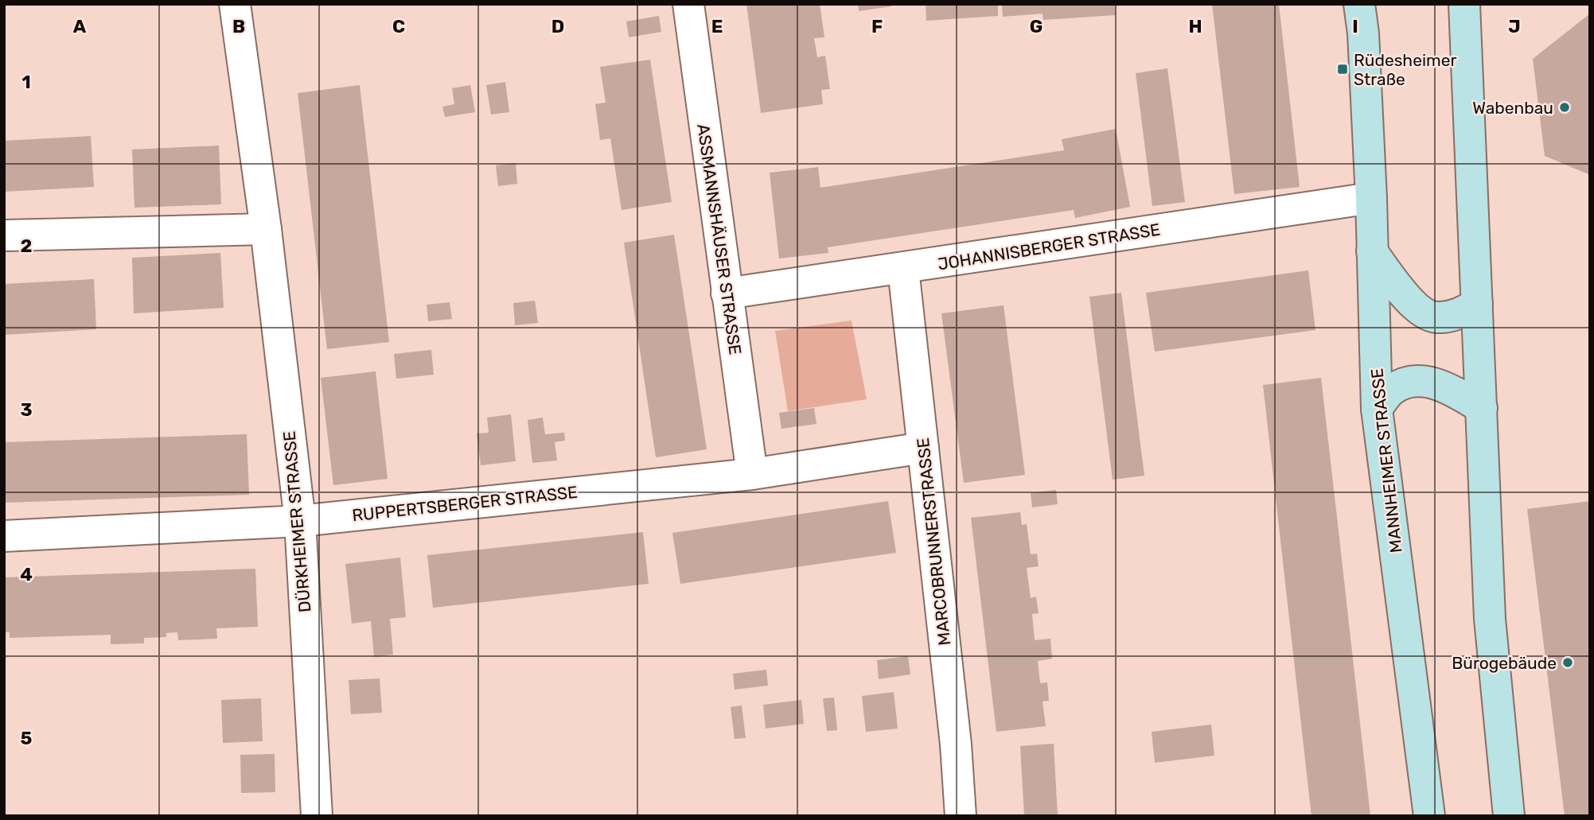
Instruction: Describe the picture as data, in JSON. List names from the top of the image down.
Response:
{
  "streets": {
    "main road": ["MANNHEIMER STRASSE"],
    "street": [
      "ASSMANNSHÄUSER STRASSE",
      "JOHANNISBERGER STRASSE",
      "RUPPERTSBERGER STRASSE",
      "DÜRKHEIMER STRASSE",
      "MARCOBRUNNERSTRASSE"
    ]
  },
  "crossings": [
    ["ASSMANNSHÄUSER STRASSE", "JOHANNISBERGER STRASSE"],
    ["ASSMANNSHÄUSER STRASSE", "RUPPERTSBERGER STRASSE"],
    ["JOHANNISBERGER STRASSE", "MANNHEIMER STRASSE"],
    ["JOHANNISBERGER STRASSE", "MARCOBRUNNERSTRASSE"],
    ["RUPPERTSBERGER STRASSE", "DÜRKHEIMER STRASSE"],
    ["RUPPERTSBERGER STRASSE", "MARCOBRUNNERSTRASSE"]
  ],
  "places": {
    "transit": ["Rüdesheimer Straße"],
    "other": ["Wabenbau", "Bürogebäude"]
  },
  "grid": {
    "columns": [
      "A",
      "B",
      "C",
      "D",
      "E",
      "F",
      "G",
      "H",
      "I",
      "J"
    ],
    "rows": [
      "1",
      "2",
      "3",
      "4",
      "5"
    ]
  }
}
